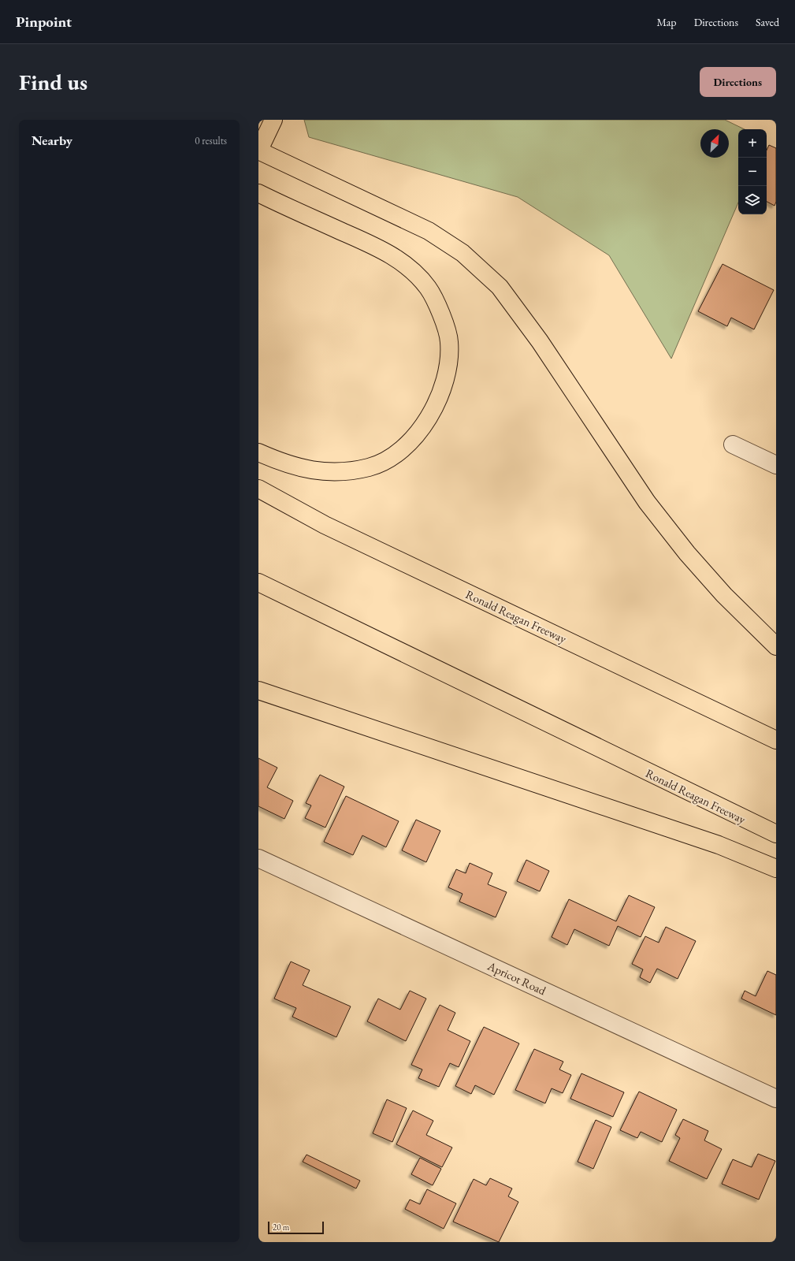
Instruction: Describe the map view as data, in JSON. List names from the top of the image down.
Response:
{
  "streets": {
    "main road": ["Ronald Reagan Freeway"],
    "street": ["Apricot Road"]
  },
  "scale_bar": "20 m",
  "north": "top right",
  "page": {
    "header": "Pinpoint",
    "nav": ["Map", "Directions", "Saved"],
    "buttons": "Directions",
    "title": "Find us",
    "heading": ["Nearby", "0 results"],
    "map_buttons": ["+", "−"],
    "scale": "20 m"
  }
}
